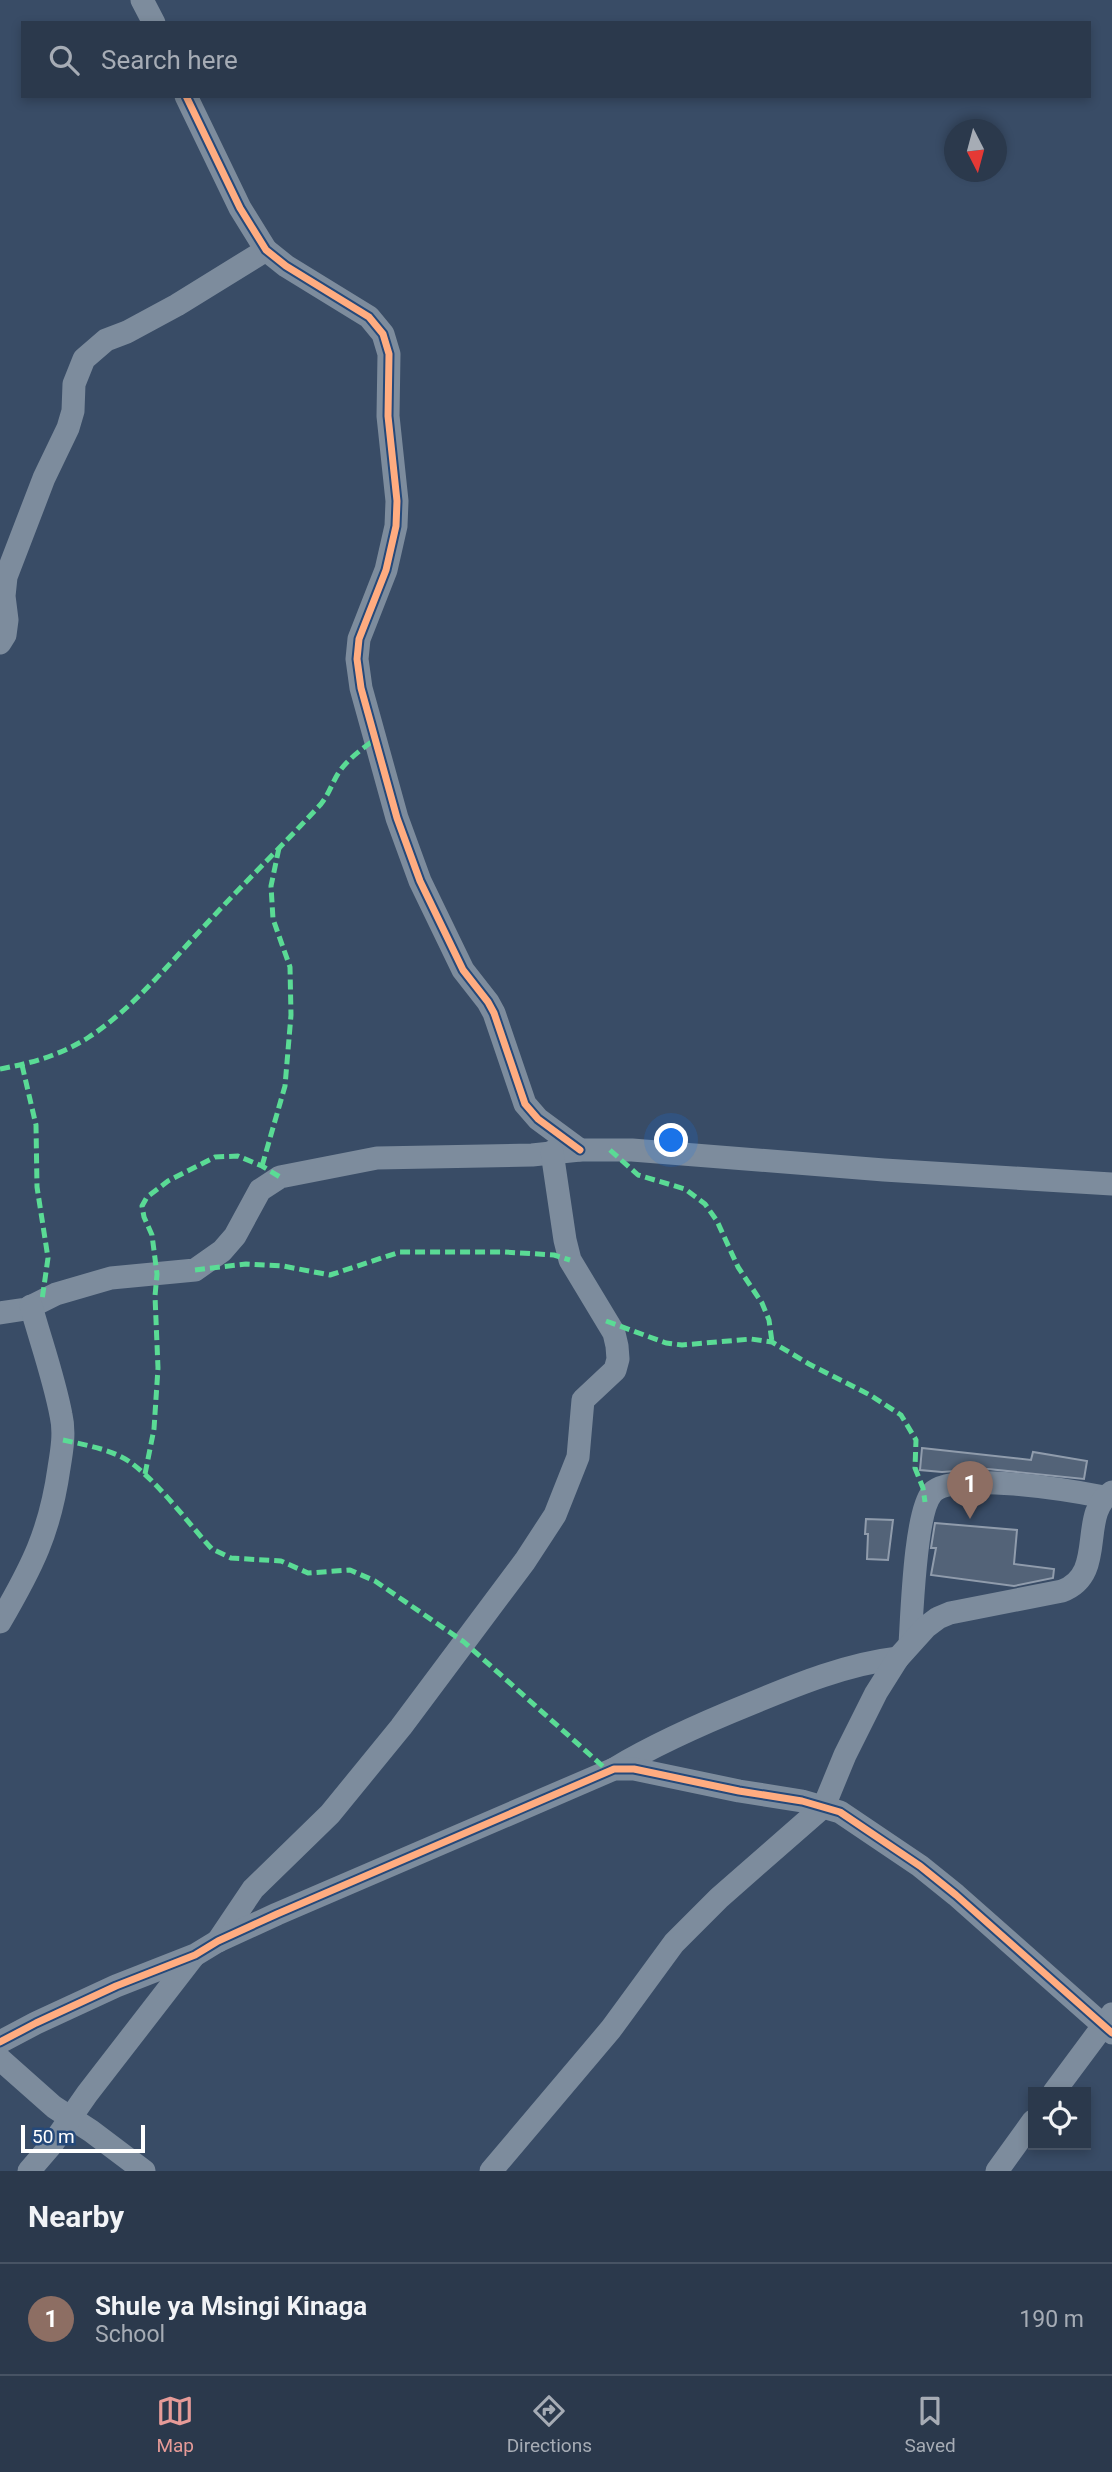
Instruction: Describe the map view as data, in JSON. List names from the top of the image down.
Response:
{
  "scale_bar": "50 m",
  "north": "bottom",
  "page": {
    "search": "Search here",
    "pins": "1",
    "scale": "50 m",
    "heading": "Nearby",
    "list": [
      {
        "mark": "1",
        "name": "Shule ya Msingi Kinaga",
        "note": "School",
        "value": "190 m"
      }
    ],
    "nav": ["Map", "Directions", "Saved"]
  }
}
